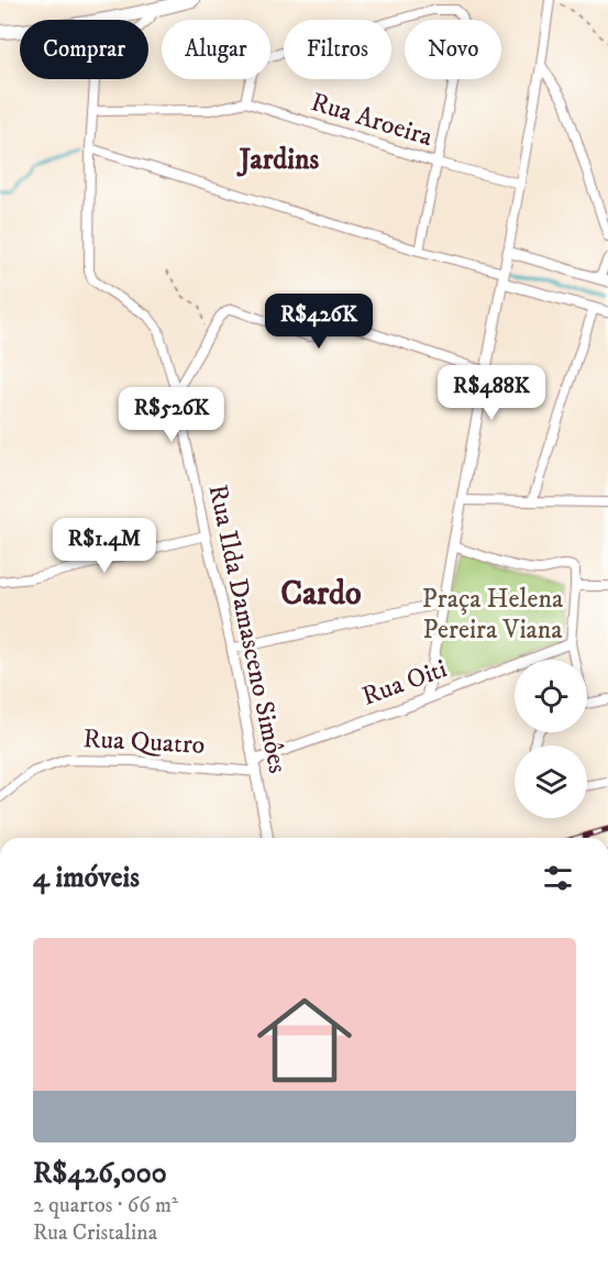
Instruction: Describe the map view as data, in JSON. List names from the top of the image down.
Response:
{
  "streets": {
    "street": [
      "Rua Aroeira",
      "Rua Ilda Damasceno Simôes",
      "Rua Oiti",
      "Rua Quatro"
    ]
  },
  "crossings": [
    ["Rua Ilda Damasceno Simôes", "Rua Oiti"],
    ["Rua Ilda Damasceno Simôes", "Rua Quatro"],
    ["Rua Oiti", "Rua Quatro"]
  ],
  "districts": ["Jardins", "Cardo"],
  "parks": ["Praça Helena Pereira Viana"],
  "page": {
    "chip": [
      "Comprar",
      "Alugar",
      "Filtros",
      "Novo"
    ],
    "price": [
      "R$426K",
      "R$488K",
      "R$526K",
      "R$1.4M"
    ],
    "heading": "4 imóveis",
    "list": [
      {
        "name": "R$426,000",
        "note": "2 quartos · 66 m² · Rua Cristalina"
      }
    ]
  }
}
